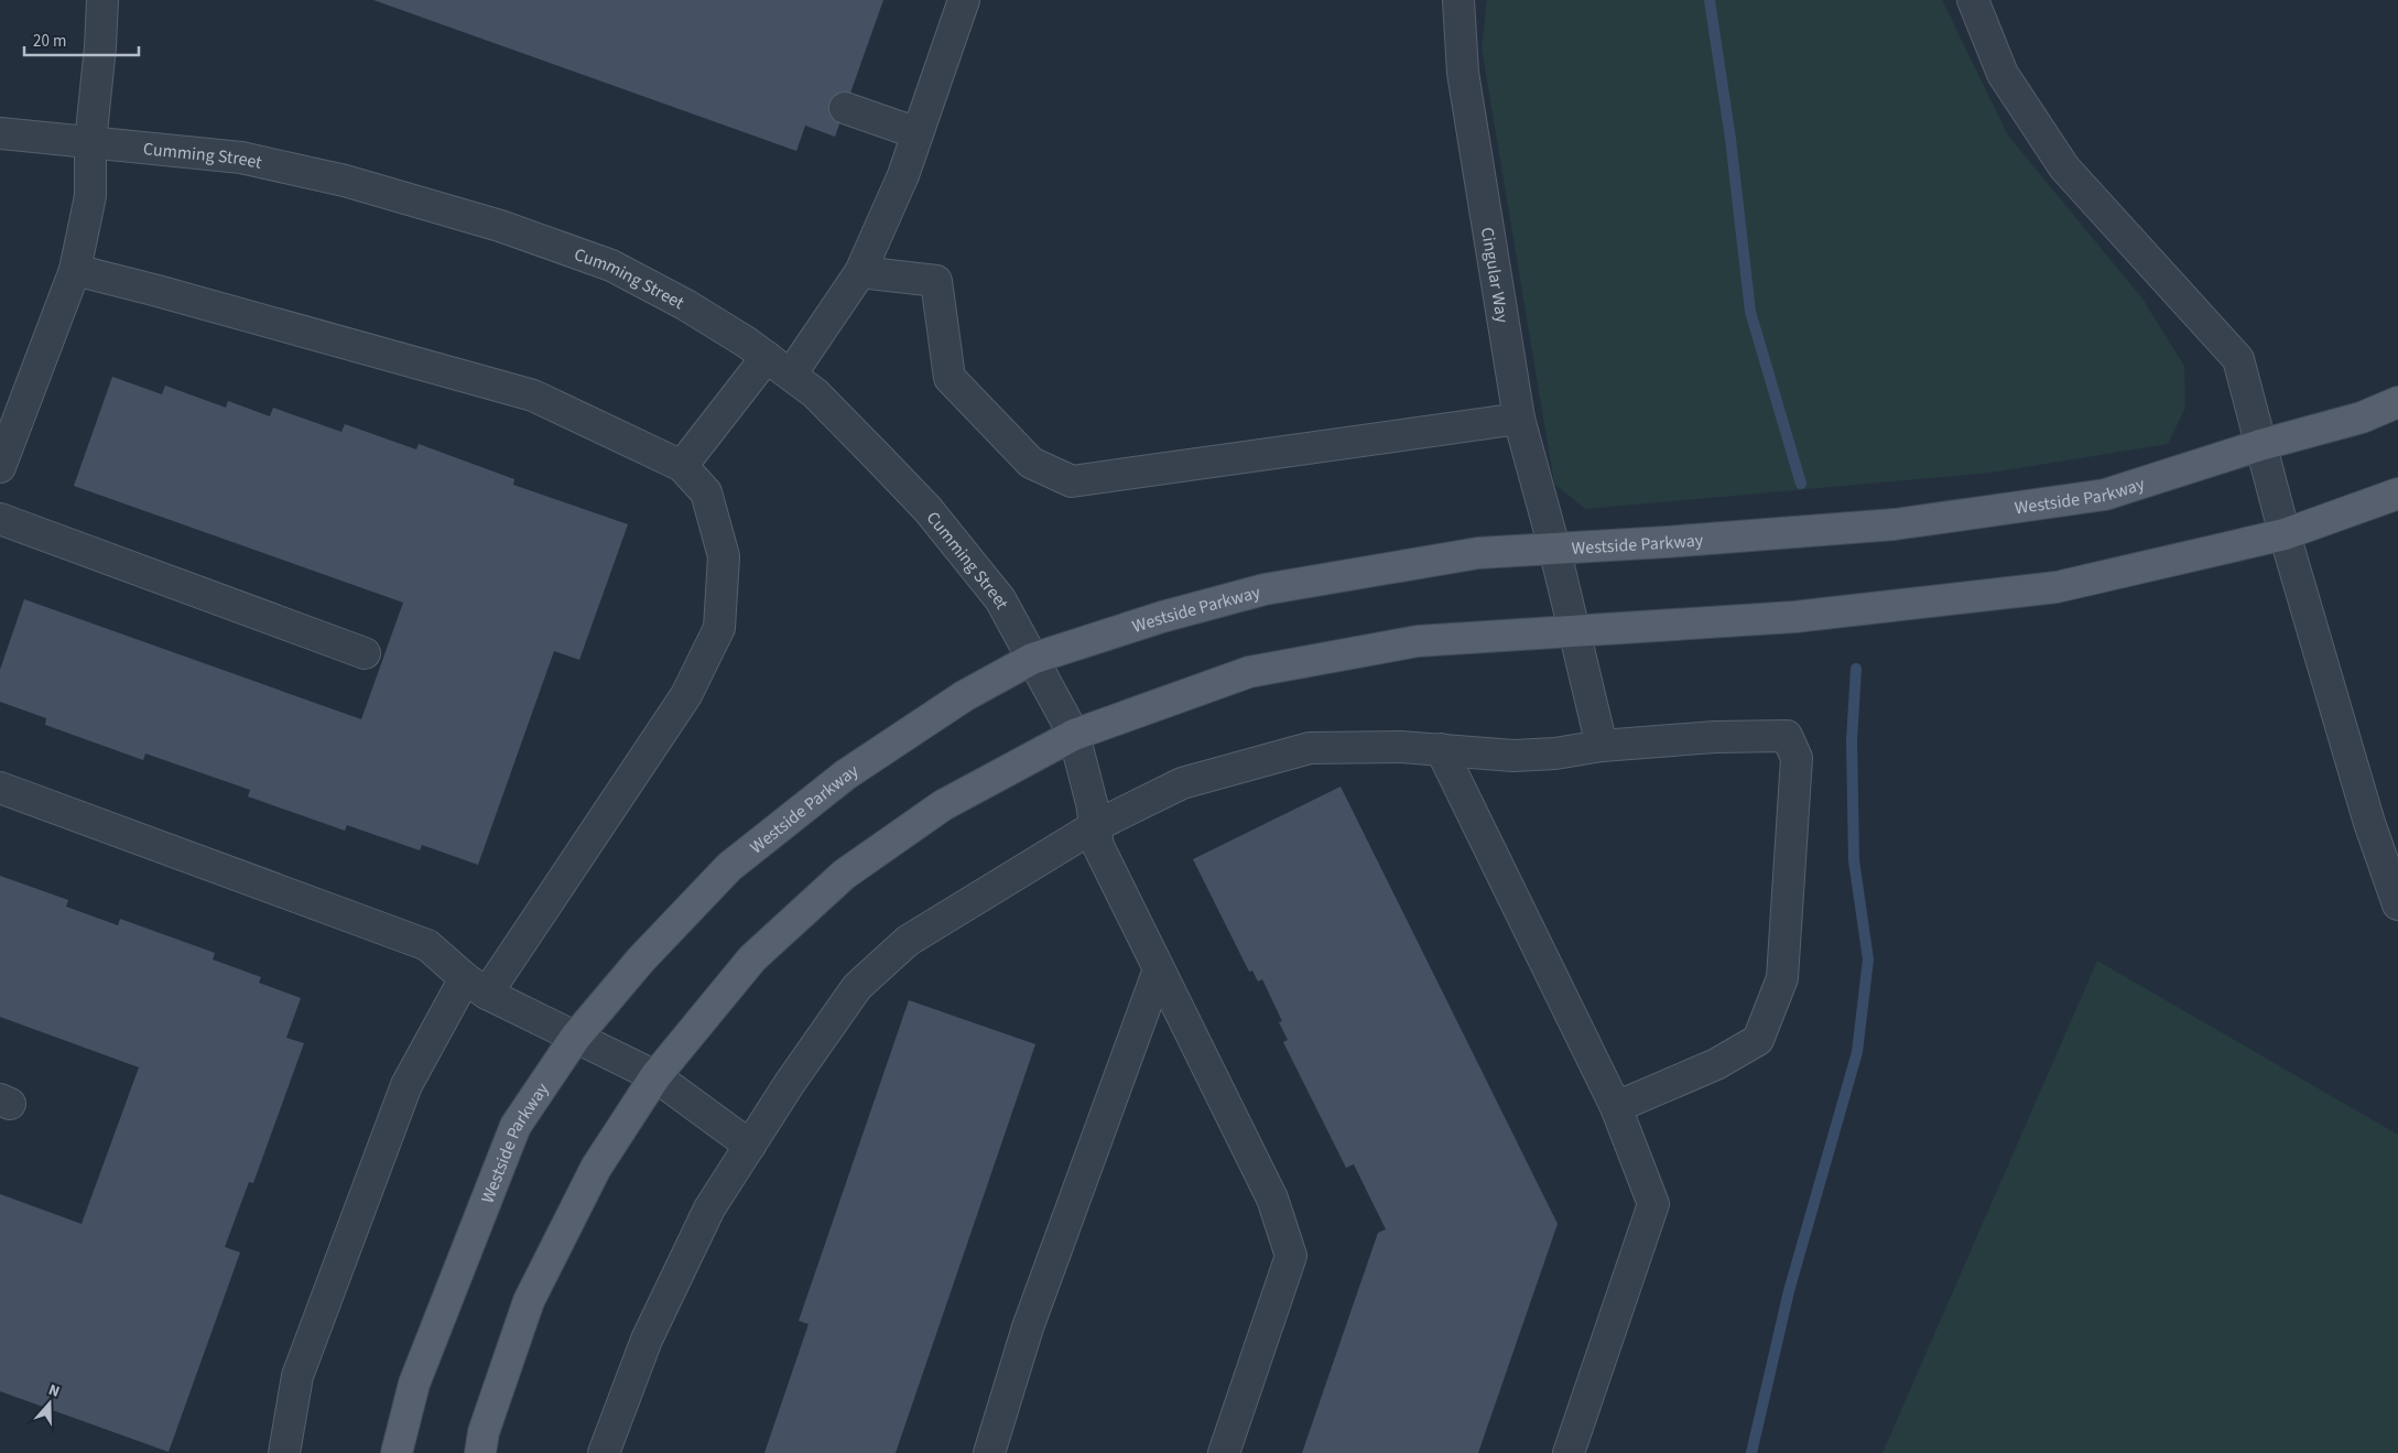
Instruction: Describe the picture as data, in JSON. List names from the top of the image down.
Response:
{
  "streets": {
    "main road": ["Westside Parkway"],
    "street": ["Cumming Street", "Cingular Way"]
  },
  "crossings": [
    ["Cumming Street", "Westside Parkway"],
    ["Cingular Way", "Westside Parkway"]
  ],
  "scale_bar": "20 m",
  "north": "top"
}
